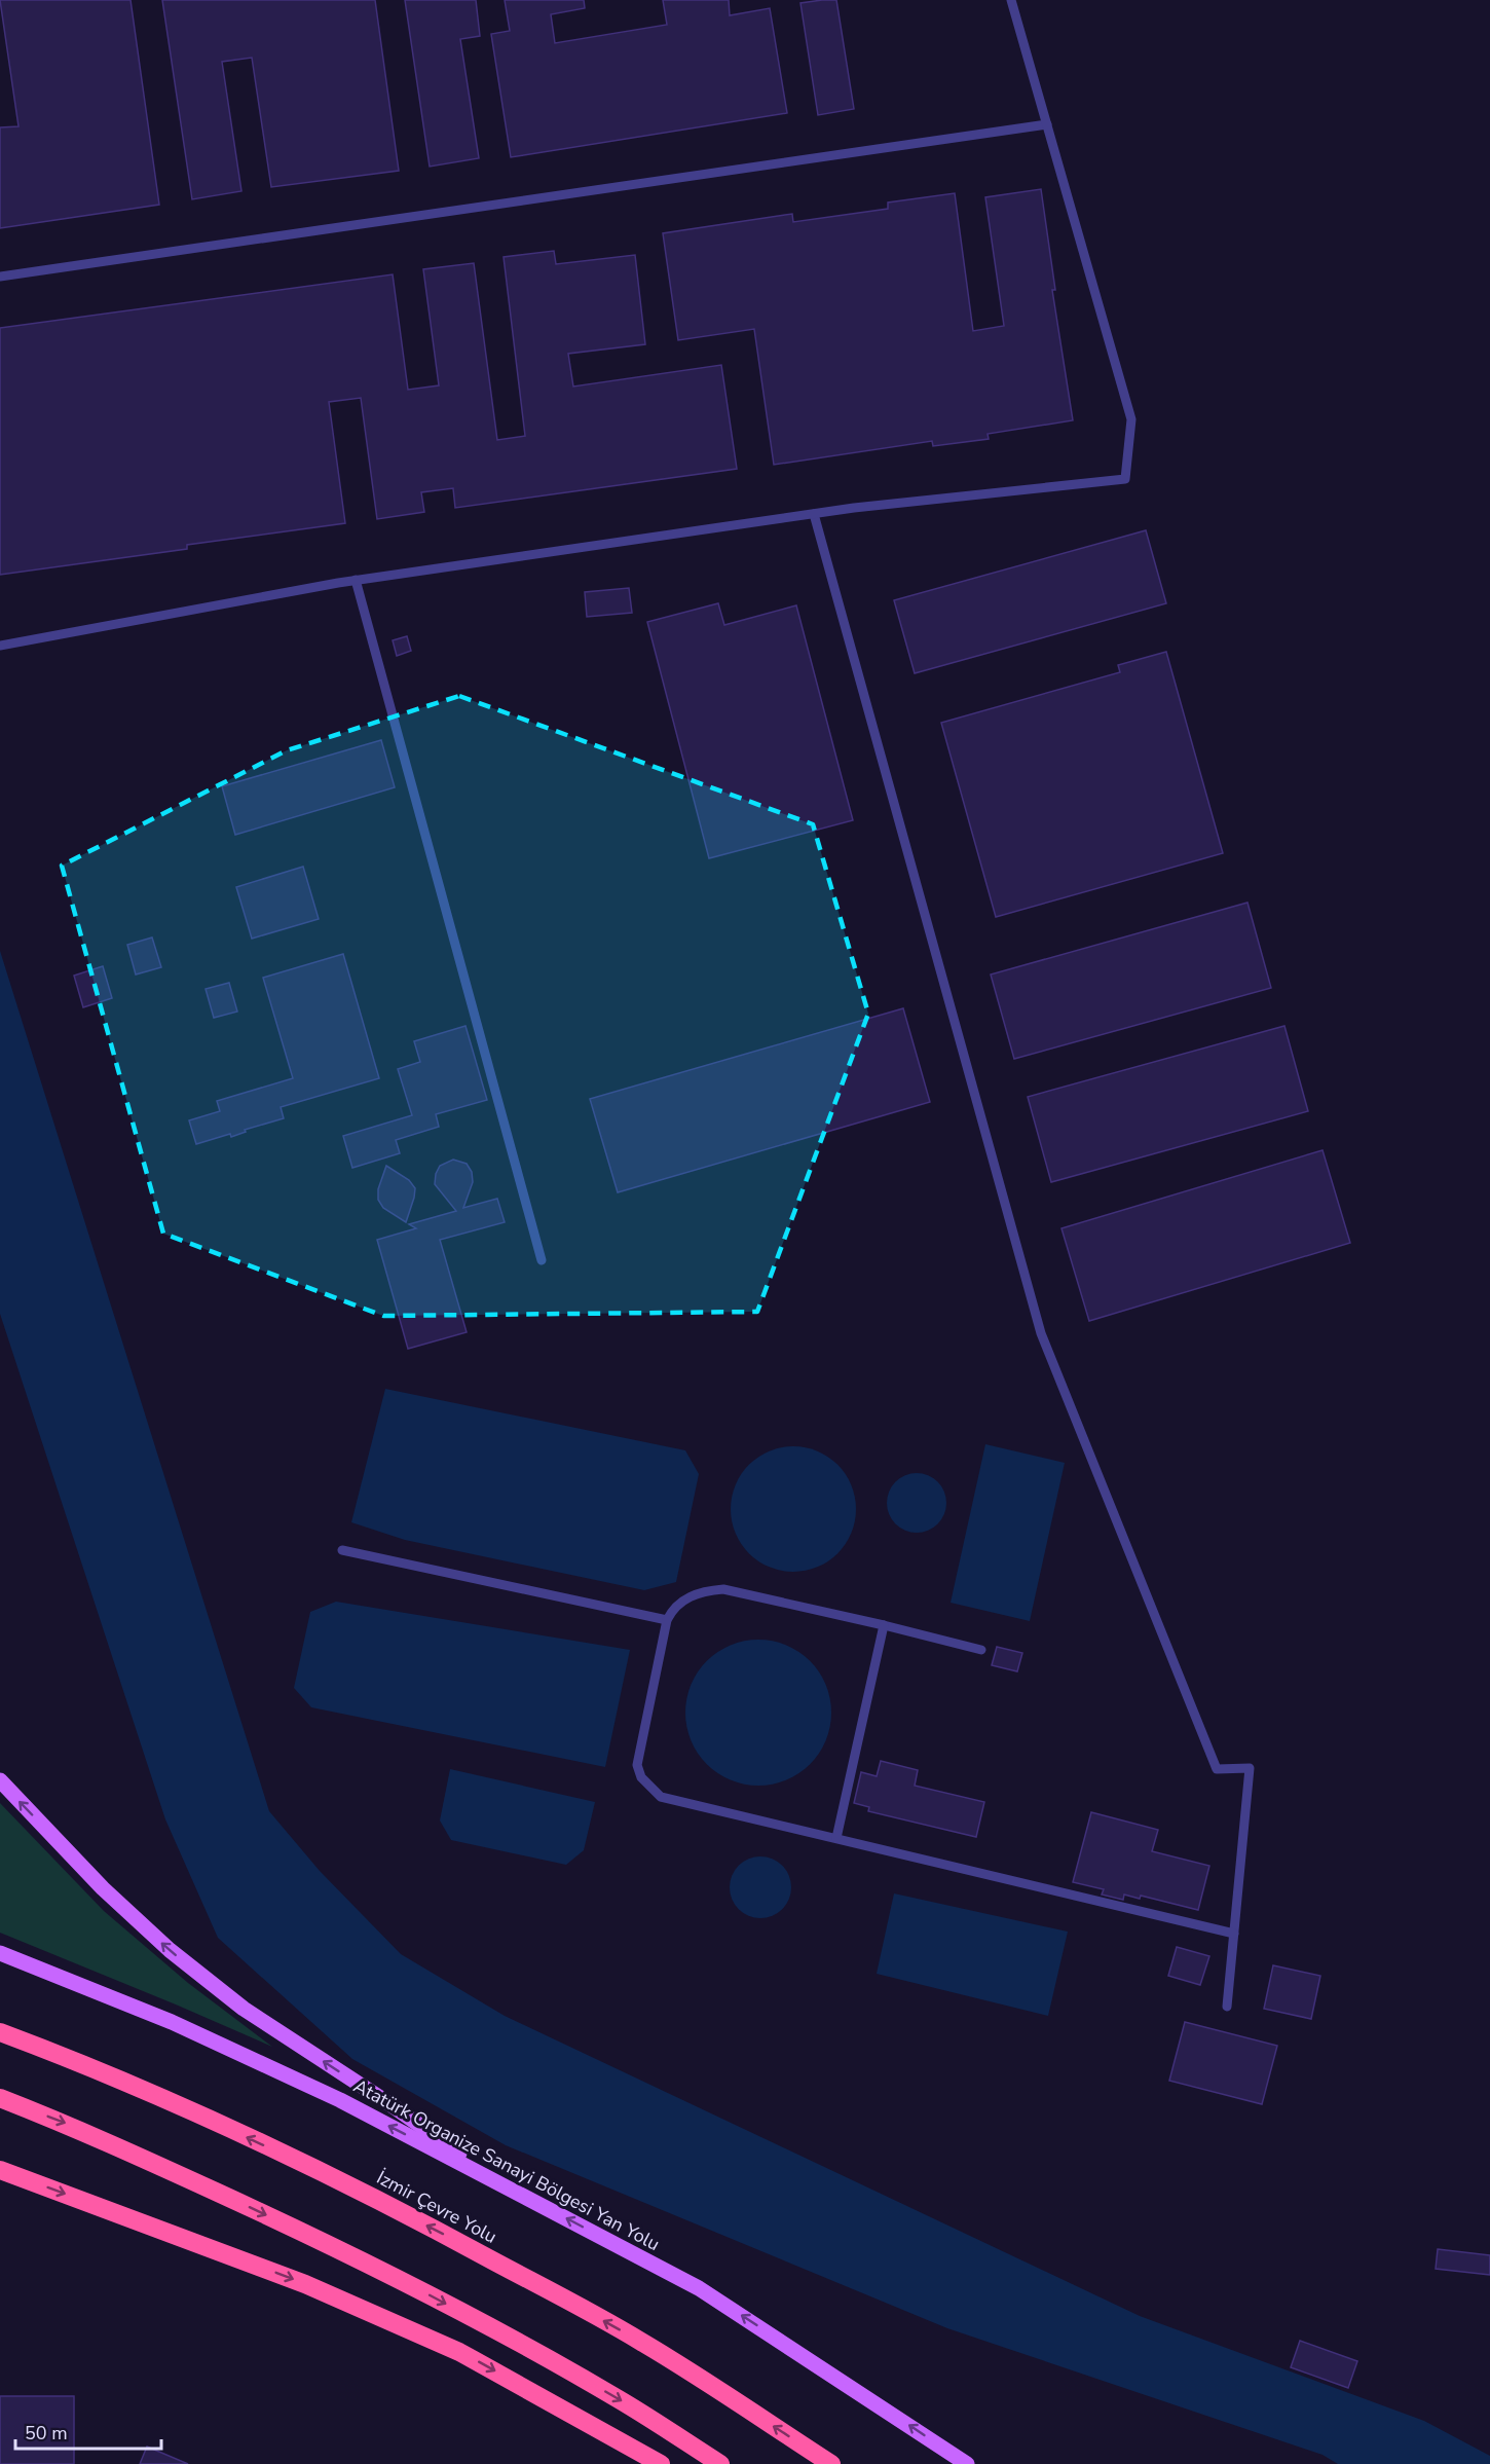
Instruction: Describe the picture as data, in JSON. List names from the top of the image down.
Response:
{
  "streets": {
    "highway": ["İzmir Çevre Yolu"],
    "main road": ["Atatürk Organize Sanayi Bölgesi Yan Yolu"]
  },
  "scale_bar": "50 m"
}
